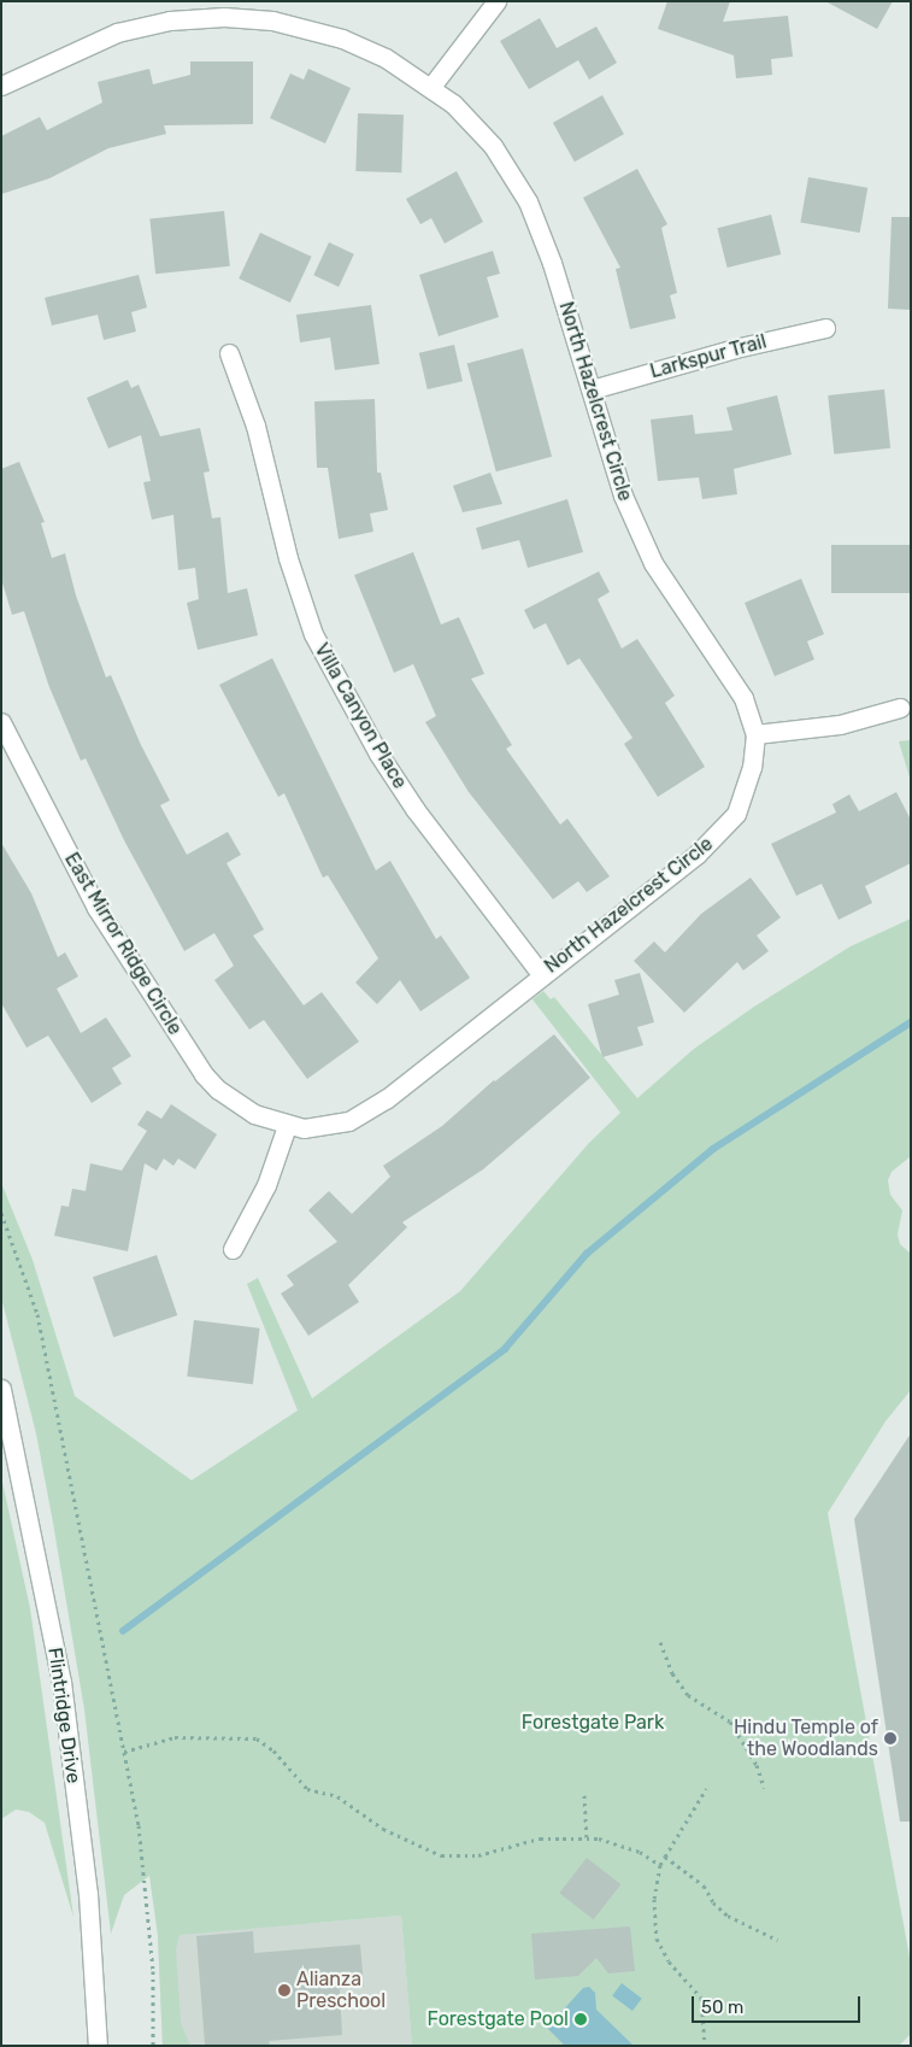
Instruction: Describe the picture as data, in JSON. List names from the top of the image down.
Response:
{
  "streets": {
    "street": [
      "Larkspur Trail",
      "North Hazelcrest Circle",
      "Villa Canyon Place",
      "East Mirror Ridge Circle",
      "Flintridge Drive"
    ]
  },
  "crossings": [
    ["Larkspur Trail", "North Hazelcrest Circle"],
    ["North Hazelcrest Circle", "Villa Canyon Place"],
    ["North Hazelcrest Circle", "East Mirror Ridge Circle"]
  ],
  "parks": ["Forestgate Park"],
  "places": ["Hindu Temple of the Woodlands", "Alianza Preschool", "Forestgate Pool"],
  "scale_bar": "50 m"
}
